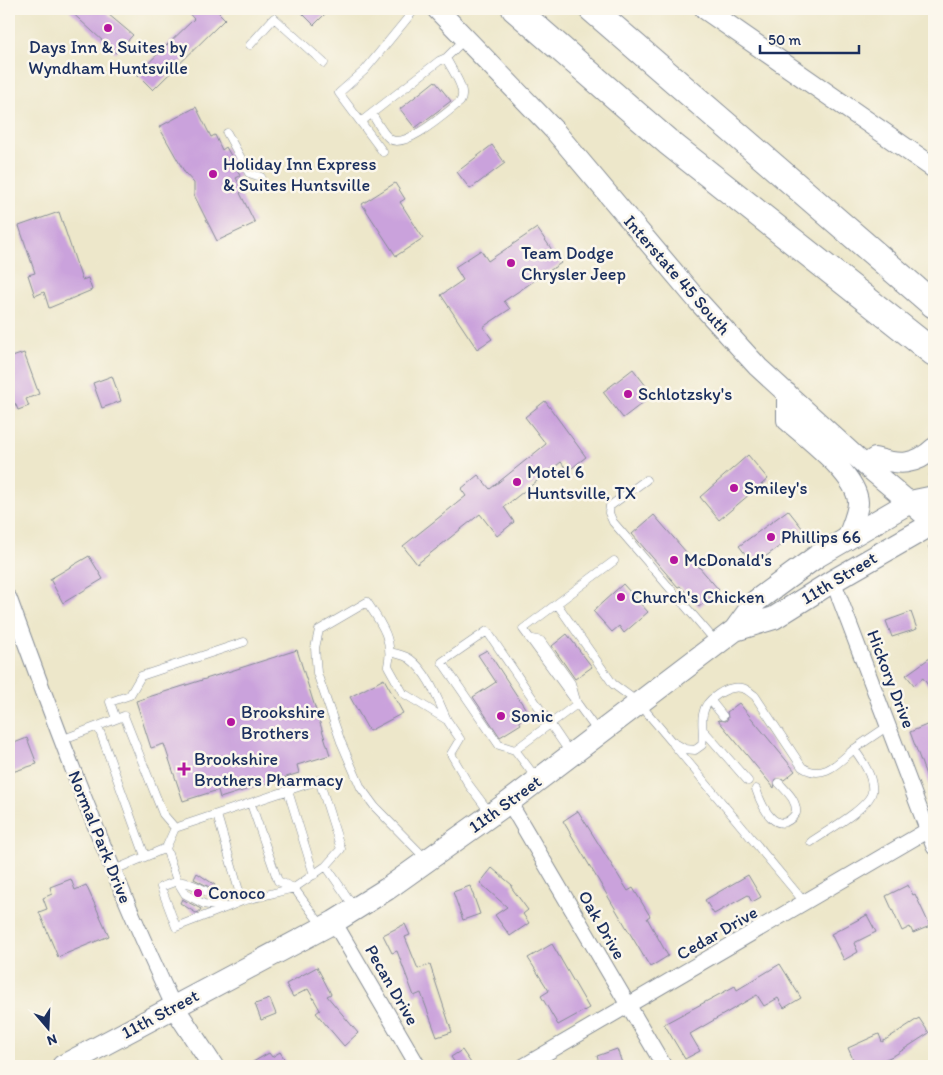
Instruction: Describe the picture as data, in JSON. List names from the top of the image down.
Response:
{
  "streets": {
    "main road": ["Interstate 45 South", "11th Street", "Normal Park Drive"],
    "street": [
      "Hickory Drive",
      "Oak Drive",
      "Cedar Drive",
      "Pecan Drive"
    ]
  },
  "crossings": [
    ["Interstate 45 South", "11th Street"],
    ["11th Street", "Hickory Drive"],
    ["11th Street", "Normal Park Drive"],
    ["11th Street", "Oak Drive"],
    ["11th Street", "Pecan Drive"],
    ["Hickory Drive", "Cedar Drive"],
    ["Oak Drive", "Cedar Drive"]
  ],
  "places": {
    "other": [
      "Days Inn & Suites by Wyndham Huntsville",
      "Holiday Inn Express & Suites Huntsville",
      "Team Dodge Chrysler Jeep",
      "Schlotzsky's",
      "Motel 6 Huntsville, TX",
      "Smiley's",
      "Phillips 66",
      "McDonald's",
      "Church's Chicken",
      "Sonic",
      "Brookshire Brothers",
      "Conoco"
    ],
    "health": ["Brookshire Brothers Pharmacy"]
  },
  "scale_bar": "50 m",
  "north": "bottom"
}
